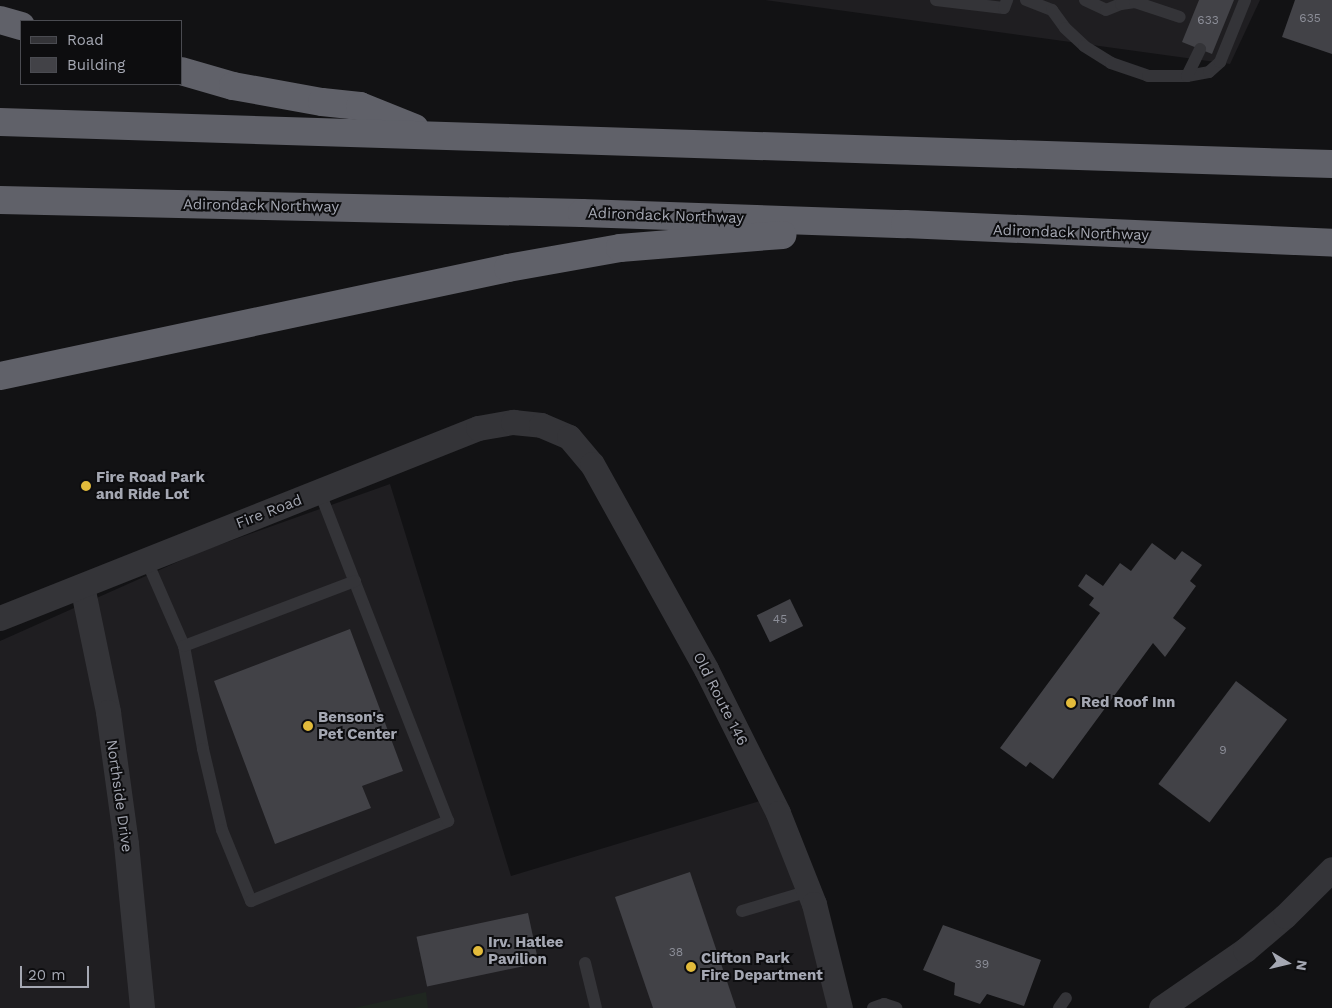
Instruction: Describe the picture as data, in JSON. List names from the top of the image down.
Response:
{
  "streets": {
    "highway": ["Adirondack Northway"],
    "street": ["Fire Road", "Old Route 146", "Northside Drive"]
  },
  "crossings": [
    ["Fire Road", "Old Route 146"],
    ["Fire Road", "Northside Drive"]
  ],
  "places": [
    "Fire Road Park and Ride Lot",
    "Red Roof Inn",
    "Benson's Pet Center",
    "Irv. Hatlee Pavilion",
    "Clifton Park Fire Department"
  ],
  "house_numbers": [
    "635",
    "633",
    "45",
    "9",
    "38",
    "39"
  ],
  "legend": ["Road", "Building"],
  "scale_bar": "20 m",
  "north": "right"
}
